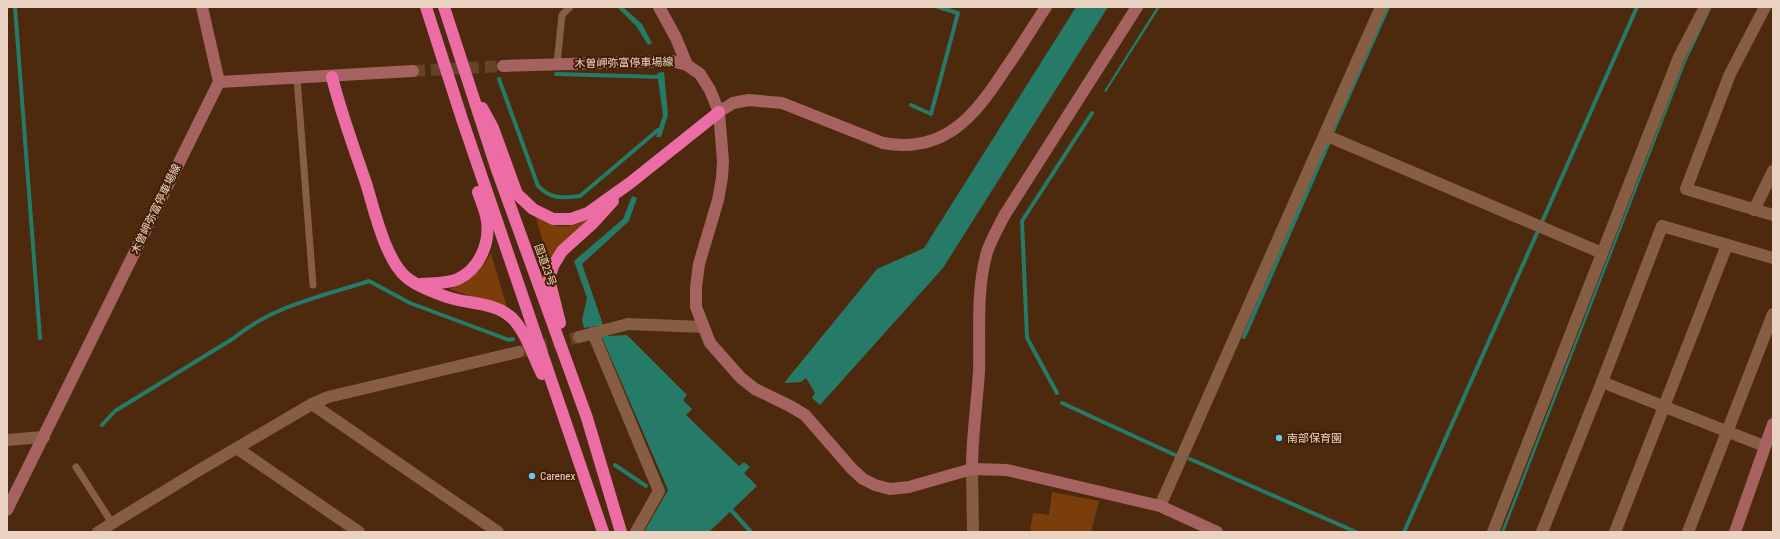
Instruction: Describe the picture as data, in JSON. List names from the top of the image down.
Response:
{
  "streets": {
    "highway": ["国道23号"],
    "street": ["木曽岬弥富停車場線"]
  },
  "places": ["南部保育園", "Carenex"]
}
